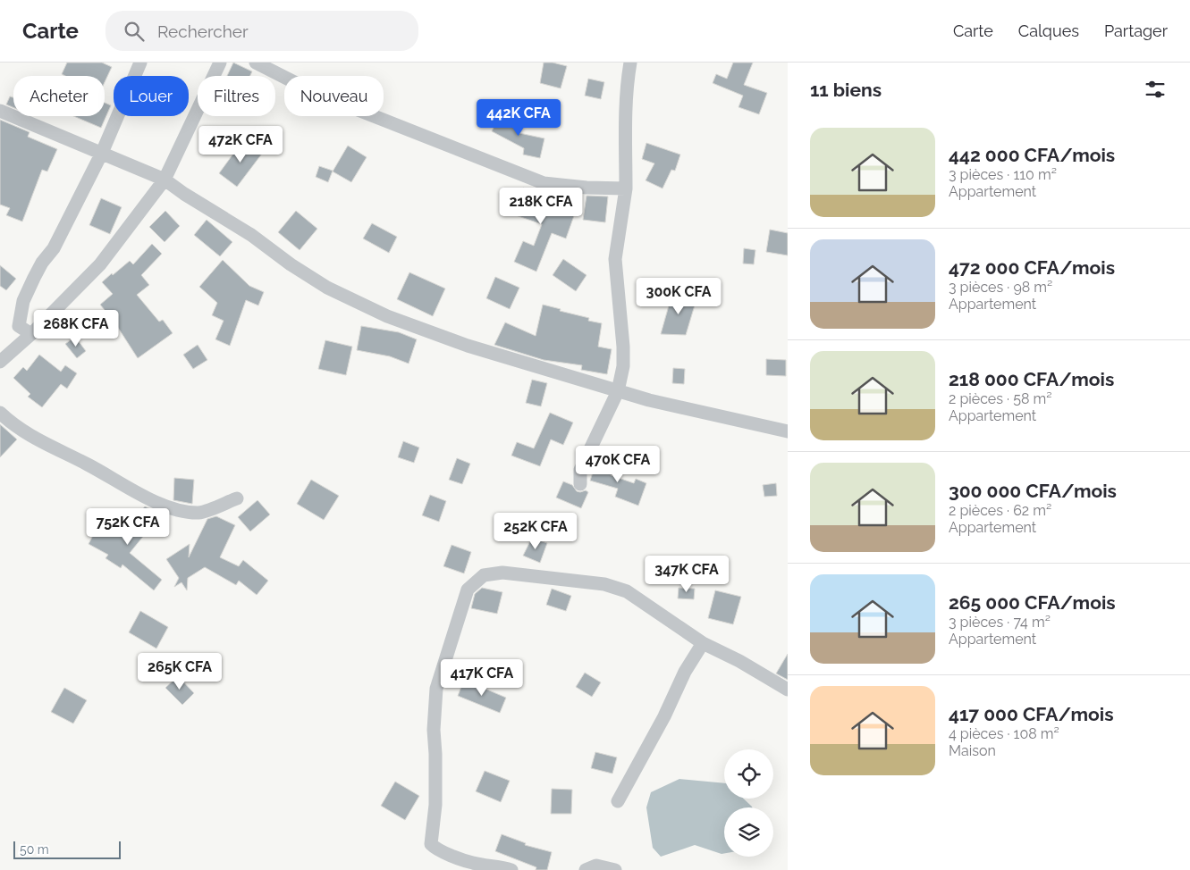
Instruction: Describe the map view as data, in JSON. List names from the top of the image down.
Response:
{
  "scale_bar": "50 m",
  "page": {
    "header": "Carte",
    "search": "Rechercher",
    "nav": ["Carte", "Calques", "Partager"],
    "heading": "11 biens",
    "chip": [
      "Acheter",
      "Louer",
      "Filtres",
      "Nouveau"
    ],
    "price": [
      "442K CFA",
      "472K CFA",
      "218K CFA",
      "300K CFA",
      "268K CFA",
      "470K CFA",
      "752K CFA",
      "252K CFA",
      "347K CFA",
      "265K CFA",
      "417K CFA"
    ],
    "list": [
      {
        "name": "442 000 CFA/mois",
        "note": "3 pièces · 110 m² · Appartement"
      },
      {
        "name": "472 000 CFA/mois",
        "note": "3 pièces · 98 m² · Appartement"
      },
      {
        "name": "218 000 CFA/mois",
        "note": "2 pièces · 58 m² · Appartement"
      },
      {
        "name": "300 000 CFA/mois",
        "note": "2 pièces · 62 m² · Appartement"
      },
      {
        "name": "265 000 CFA/mois",
        "note": "3 pièces · 74 m² · Appartement"
      },
      {
        "name": "417 000 CFA/mois",
        "note": "4 pièces · 108 m² · Maison"
      }
    ],
    "scale": "50 m"
  }
}
